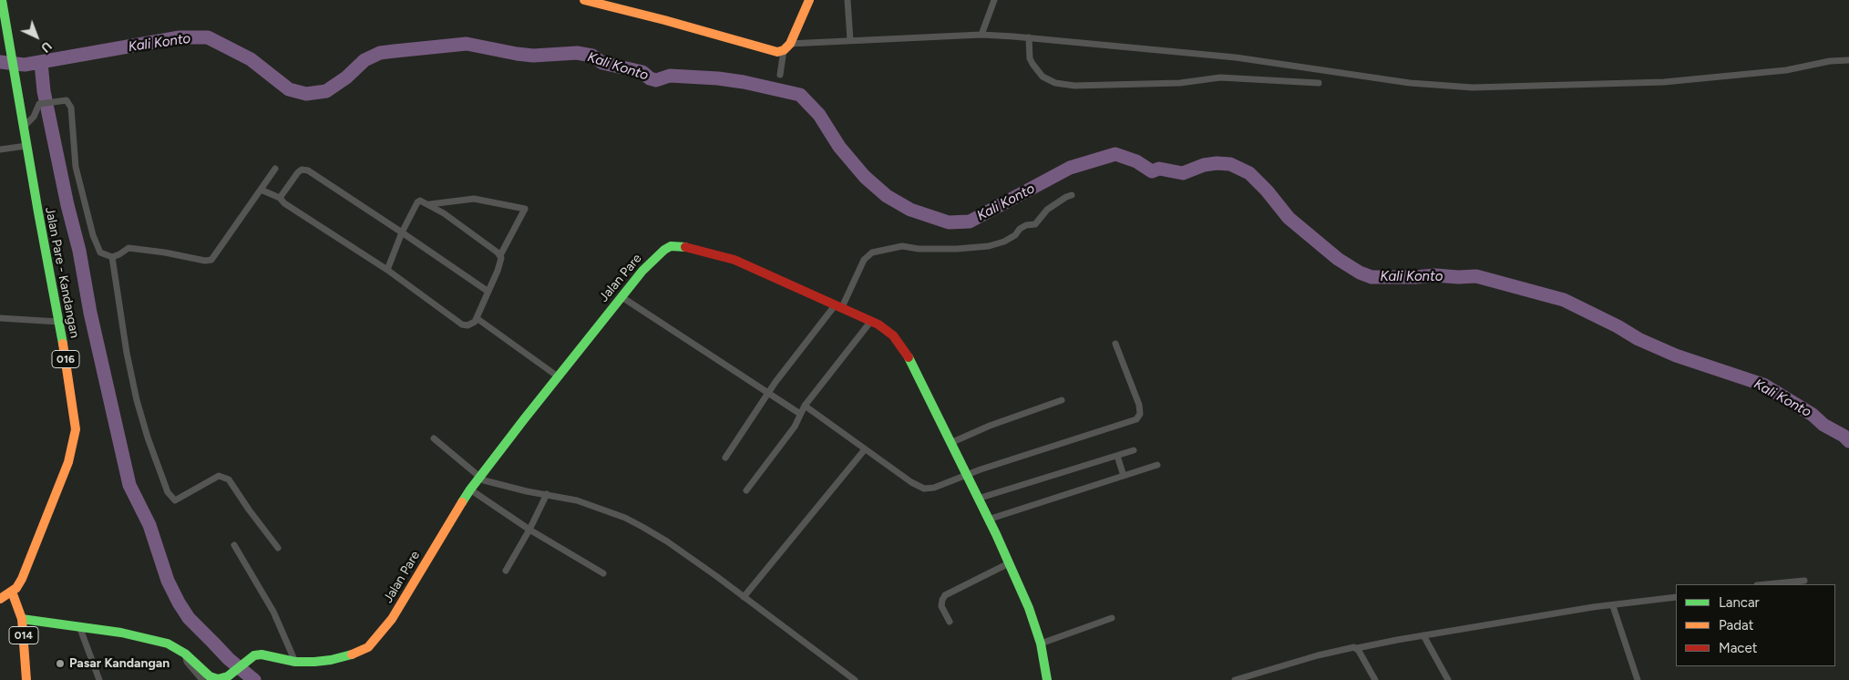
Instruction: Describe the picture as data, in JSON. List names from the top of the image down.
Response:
{
  "streets": {
    "street": [
      "Jalan Pare - Kandangan",
      "Jalan Pare",
      "016",
      "014"
    ]
  },
  "crossings": [
    ["Jalan Pare - Kandangan", "014"],
    ["Jalan Pare", "014"]
  ],
  "water": ["Kali Konto"],
  "places": ["Pasar Kandangan"],
  "legend": ["Lancar", "Padat", "Macet"],
  "north": "bottom right"
}
